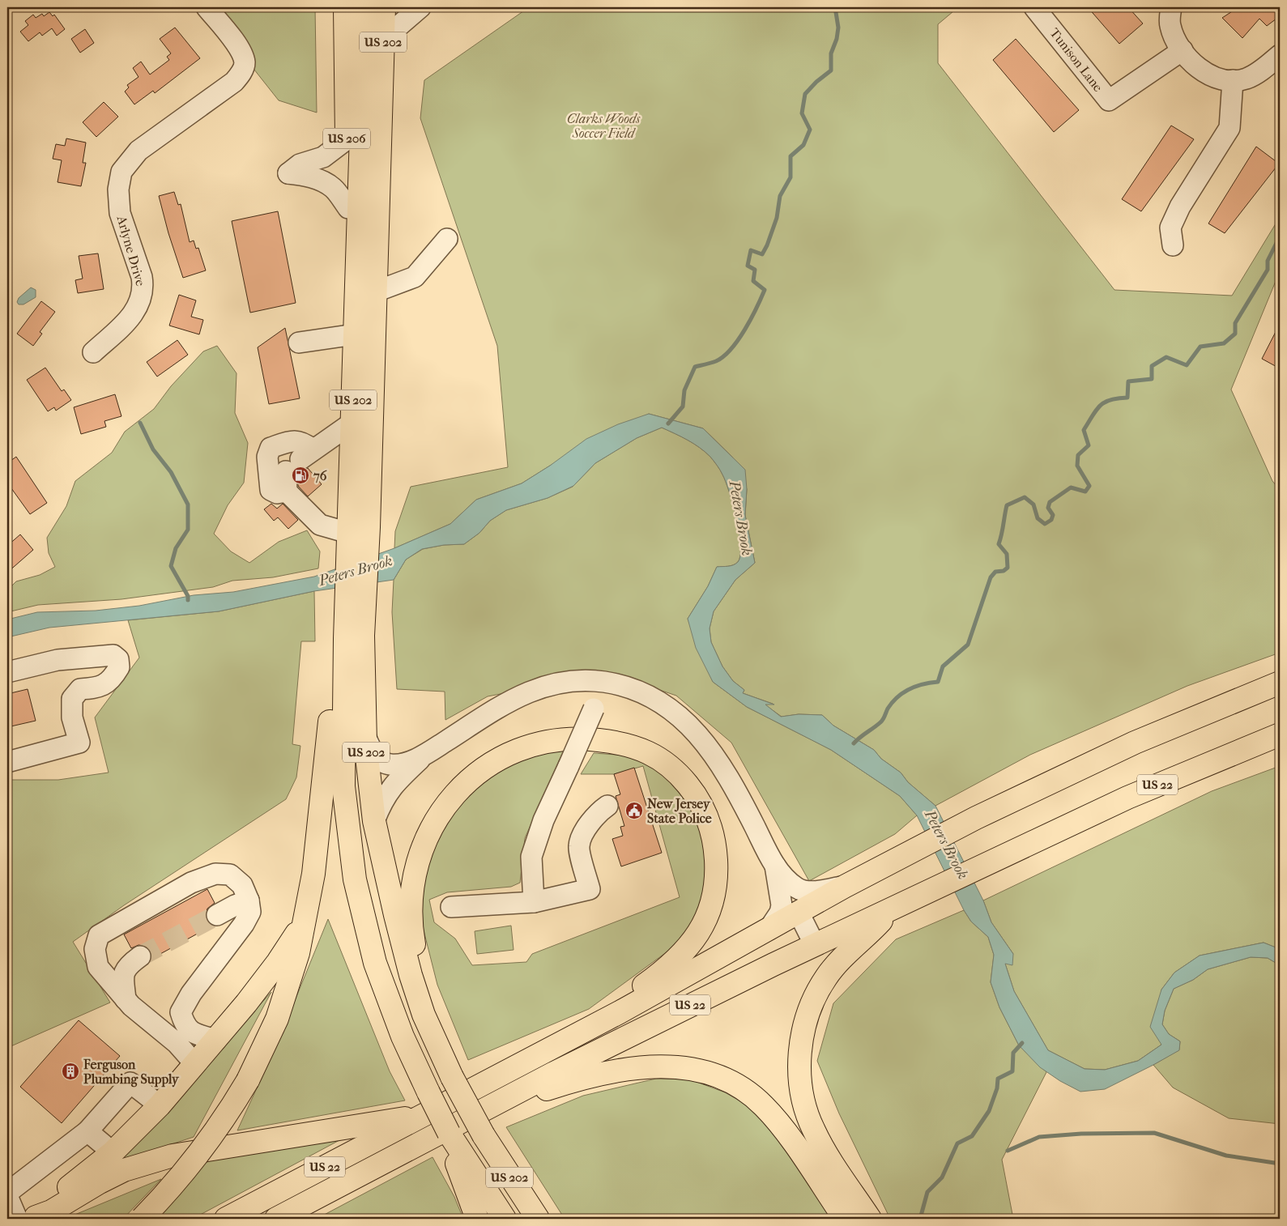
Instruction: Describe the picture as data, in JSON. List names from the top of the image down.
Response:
{
  "streets": {
    "highway": ["US 202", "US 206", "US 22"],
    "street": ["Tunison Lane", "Arlyne Drive"]
  },
  "crossings": [
    ["US 202", "US 206"]
  ],
  "water": ["Peters Brook"],
  "parks": ["Clarks Woods Soccer Field"],
  "places": {
    "fuel station": ["76"],
    "public building": ["New Jersey State Police"],
    "building": ["Ferguson Plumbing Supply"]
  }
}
